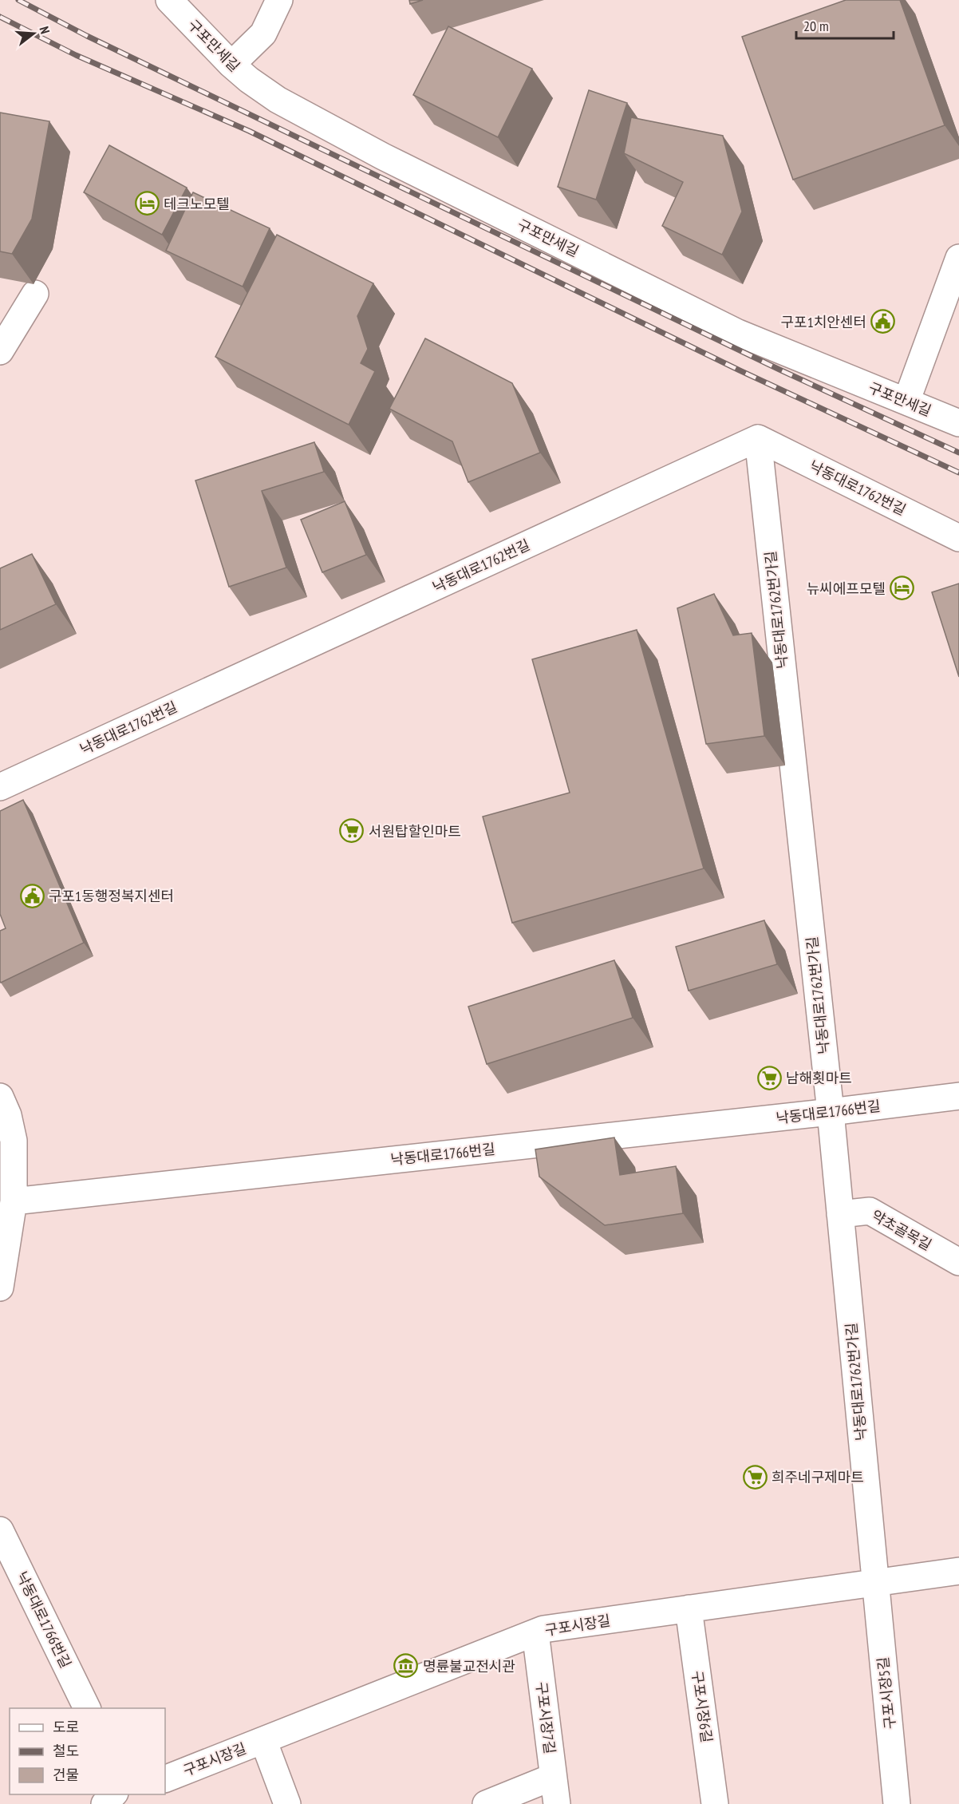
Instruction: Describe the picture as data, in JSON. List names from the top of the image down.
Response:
{
  "streets": {
    "street": [
      "구포만세길",
      "낙동대로1762번길",
      "낙동대로1762번가길",
      "낙동대로1766번길",
      "약초골목길",
      "구포시장길",
      "구포시장5길",
      "구포시장6길",
      "구포시장7길"
    ]
  },
  "crossings": [
    ["낙동대로1762번길", "낙동대로1762번가길"],
    ["낙동대로1762번가길", "낙동대로1766번길"],
    ["낙동대로1762번가길", "약초골목길"],
    ["낙동대로1762번가길", "구포시장길"],
    ["낙동대로1762번가길", "구포시장5길"],
    ["구포시장길", "구포시장5길"],
    ["구포시장길", "구포시장6길"],
    ["구포시장길", "구포시장7길"]
  ],
  "places": {
    "hotel": ["테크노모텔", "뉴씨에프모텔"],
    "public building": ["구포1치안센터", "구포1동행정복지센터"],
    "supermarket": ["서원탑할인마트", "남해횟마트", "희주네구제마트"],
    "museum": ["명륜불교전시관"]
  },
  "legend": ["도로", "철도", "건물"],
  "scale_bar": "20 m",
  "north": "right"
}
